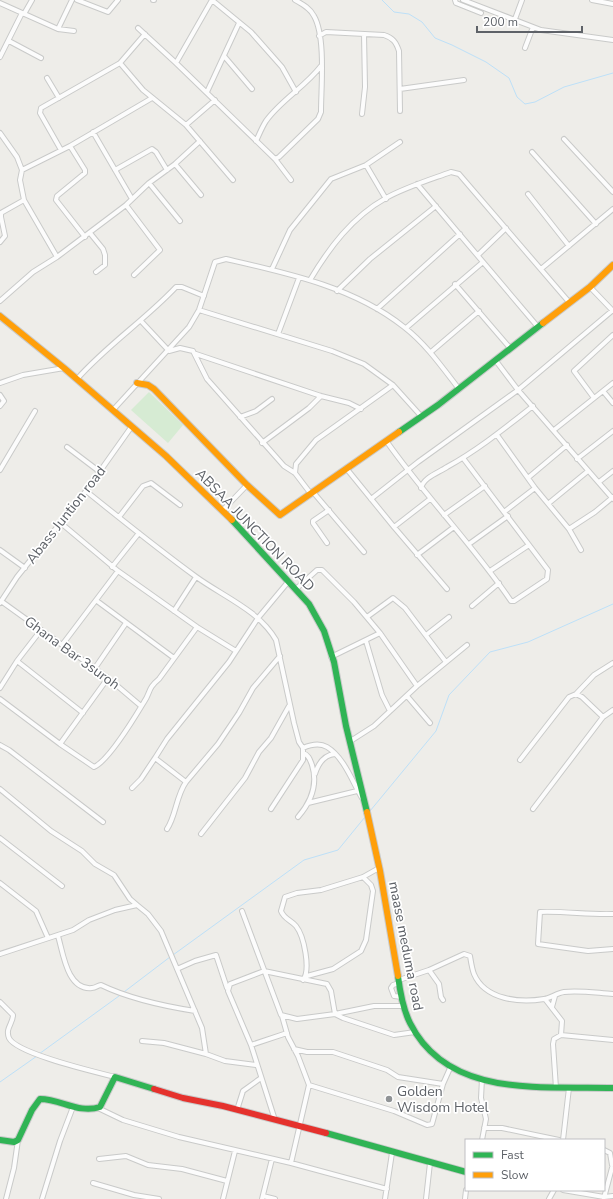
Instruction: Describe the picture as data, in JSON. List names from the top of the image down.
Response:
{
  "streets": {
    "street": [
      "Abass Juntion road",
      "ABSAA JUNCTION ROAD",
      "Ghana Bar 3suroh",
      "maase meduma road"
    ]
  },
  "crossings": [
    ["Abass Juntion road", "ABSAA JUNCTION ROAD"],
    ["Abass Juntion road", "Ghana Bar 3suroh"],
    ["ABSAA JUNCTION ROAD", "maase meduma road"]
  ],
  "places": ["Golden Wisdom Hotel"],
  "legend": ["Fast", "Slow"],
  "scale_bar": "200 m"
}
